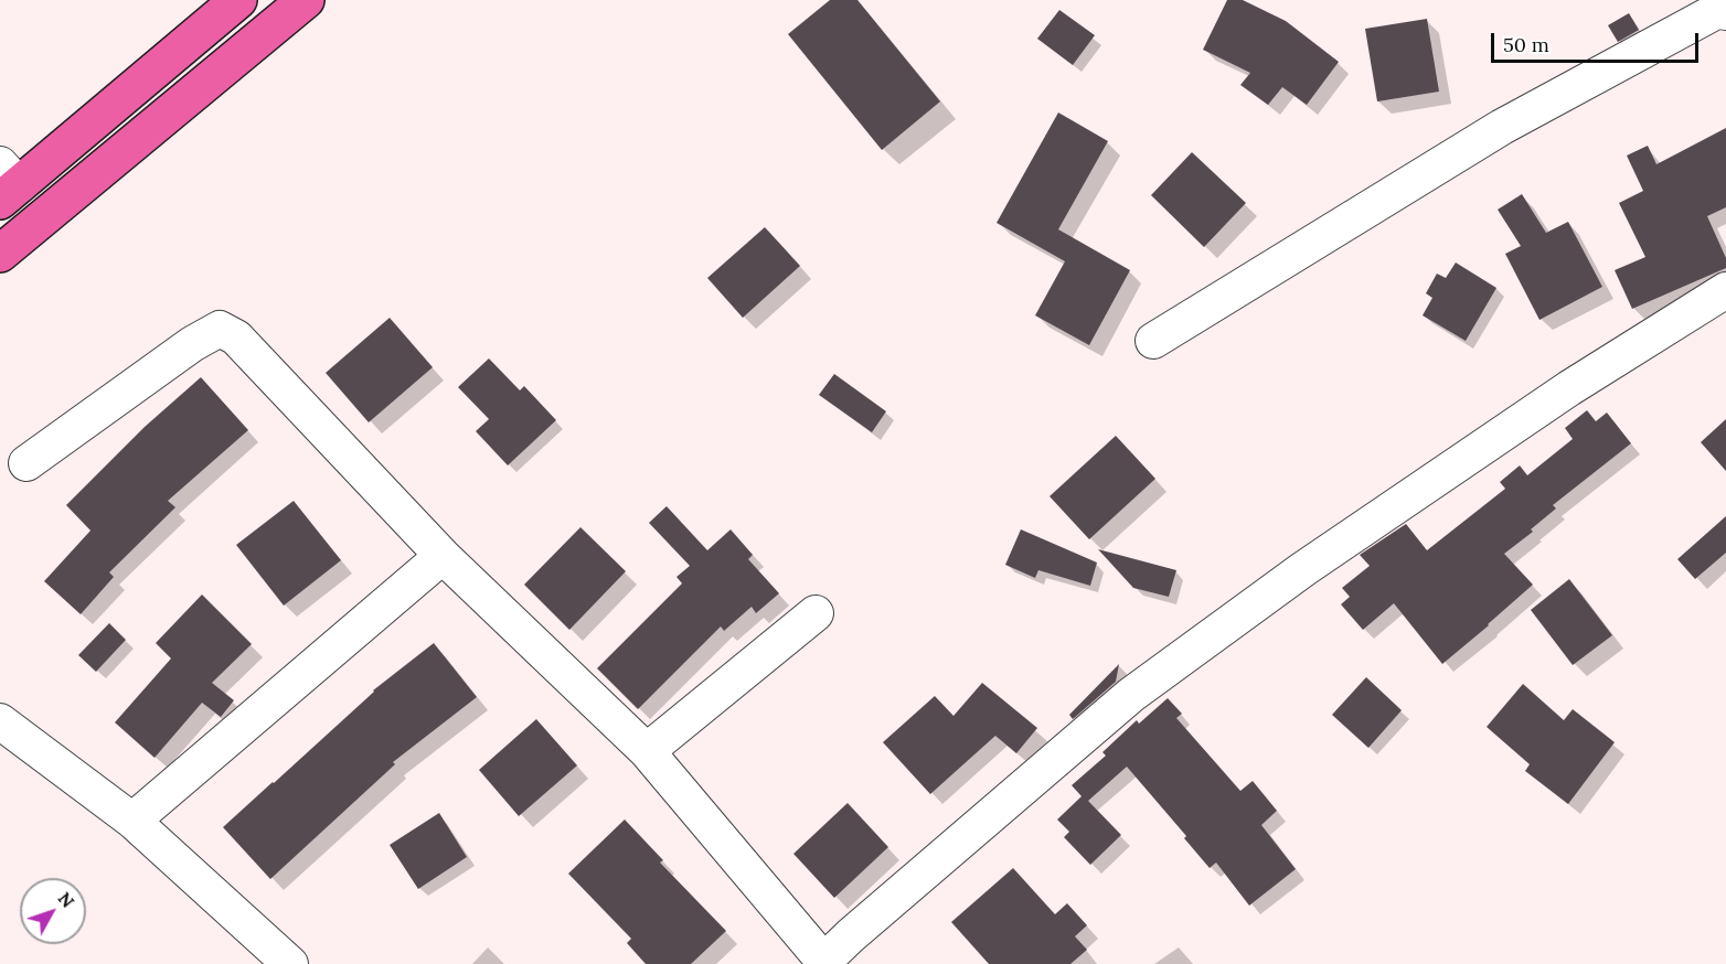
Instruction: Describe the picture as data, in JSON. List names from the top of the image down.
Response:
{
  "scale_bar": "50 m",
  "north": "top right"
}
